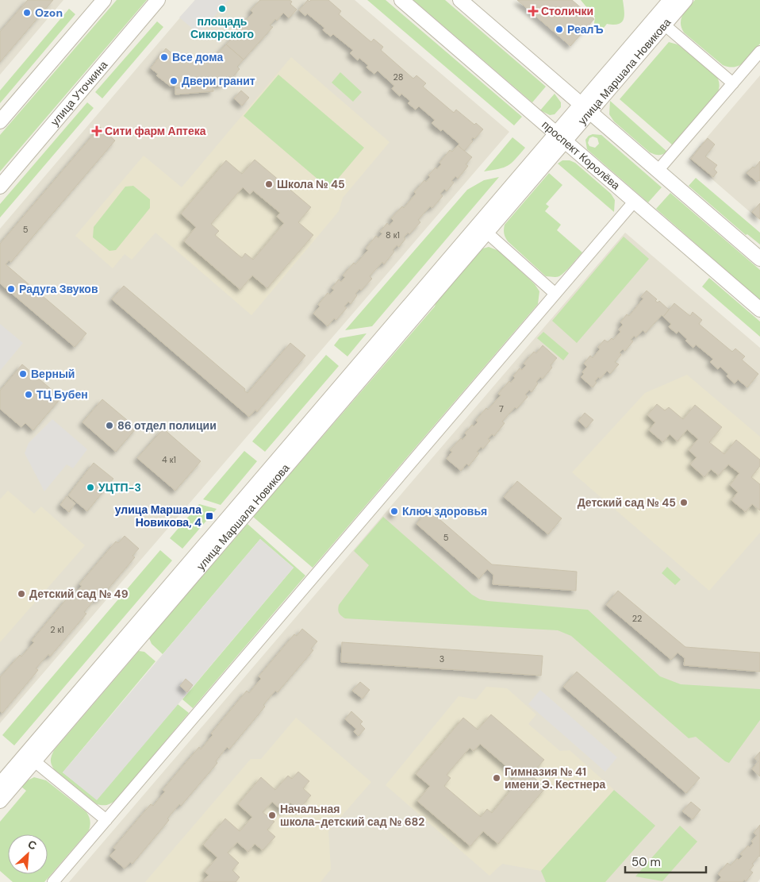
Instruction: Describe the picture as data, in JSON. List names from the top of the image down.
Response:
{
  "streets": {
    "street": ["улица Маршала Новикова", "улица Уточкина", "проспект Королёва"]
  },
  "crossings": [
    ["улица Маршала Новикова", "проспект Королёва"]
  ],
  "places": {
    "other": [
      "площадь Сикорского",
      "Ozon",
      "РеалЪ",
      "Все дома",
      "Двери гранит",
      "Школа № 45",
      "Радуга Звуков",
      "Верный",
      "ТЦ Бубен",
      "86 отдел полиции",
      "УЦТП-3",
      "Детский сад № 45",
      "Ключ здоровья",
      "Детский сад № 49",
      "Гимназия № 41 имени Э. Кестнера",
      "Начальная школа-детский сад № 682"
    ],
    "health": ["Столички", "Сити фарм Аптека"],
    "transit": ["улица Маршала Новикова, 4"]
  },
  "house_numbers": [
    "28",
    "5",
    "8 к1",
    "7",
    "4 к1",
    "5",
    "22",
    "2 к1",
    "3"
  ],
  "scale_bar": "50 m",
  "north": "top right"
}
